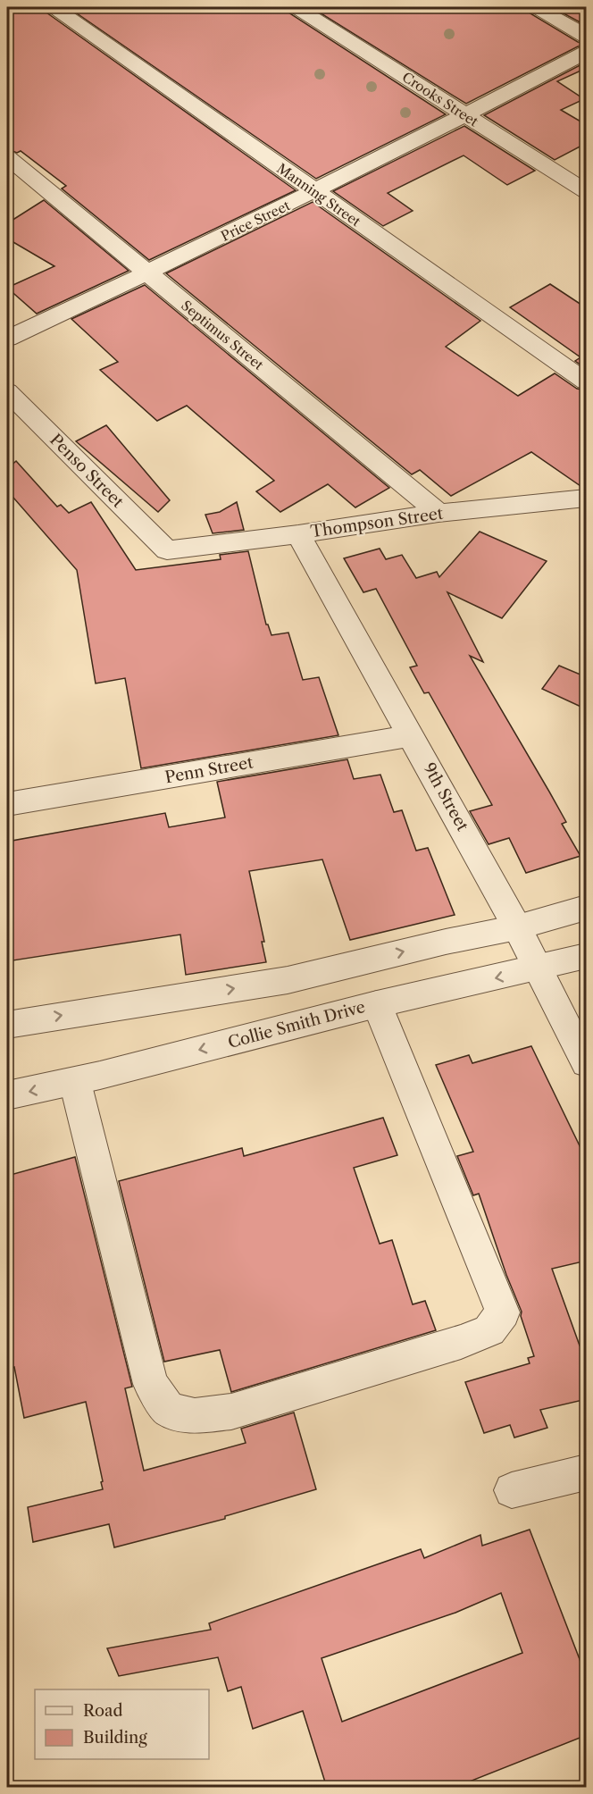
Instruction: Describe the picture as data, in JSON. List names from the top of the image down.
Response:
{
  "streets": {
    "street": [
      "Crooks Street",
      "Manning Street",
      "Price Street",
      "Septimus Street",
      "Penso Street",
      "Thompson Street",
      "Penn Street",
      "9th Street",
      "Collie Smith Drive"
    ]
  },
  "crossings": [
    ["Crooks Street", "Price Street"],
    ["Manning Street", "Price Street"],
    ["Price Street", "Septimus Street"],
    ["Septimus Street", "Thompson Street"],
    ["Penso Street", "Thompson Street"],
    ["Thompson Street", "9th Street"],
    ["Penn Street", "9th Street"],
    ["9th Street", "Collie Smith Drive"]
  ],
  "legend": ["Road", "Building"]
}
